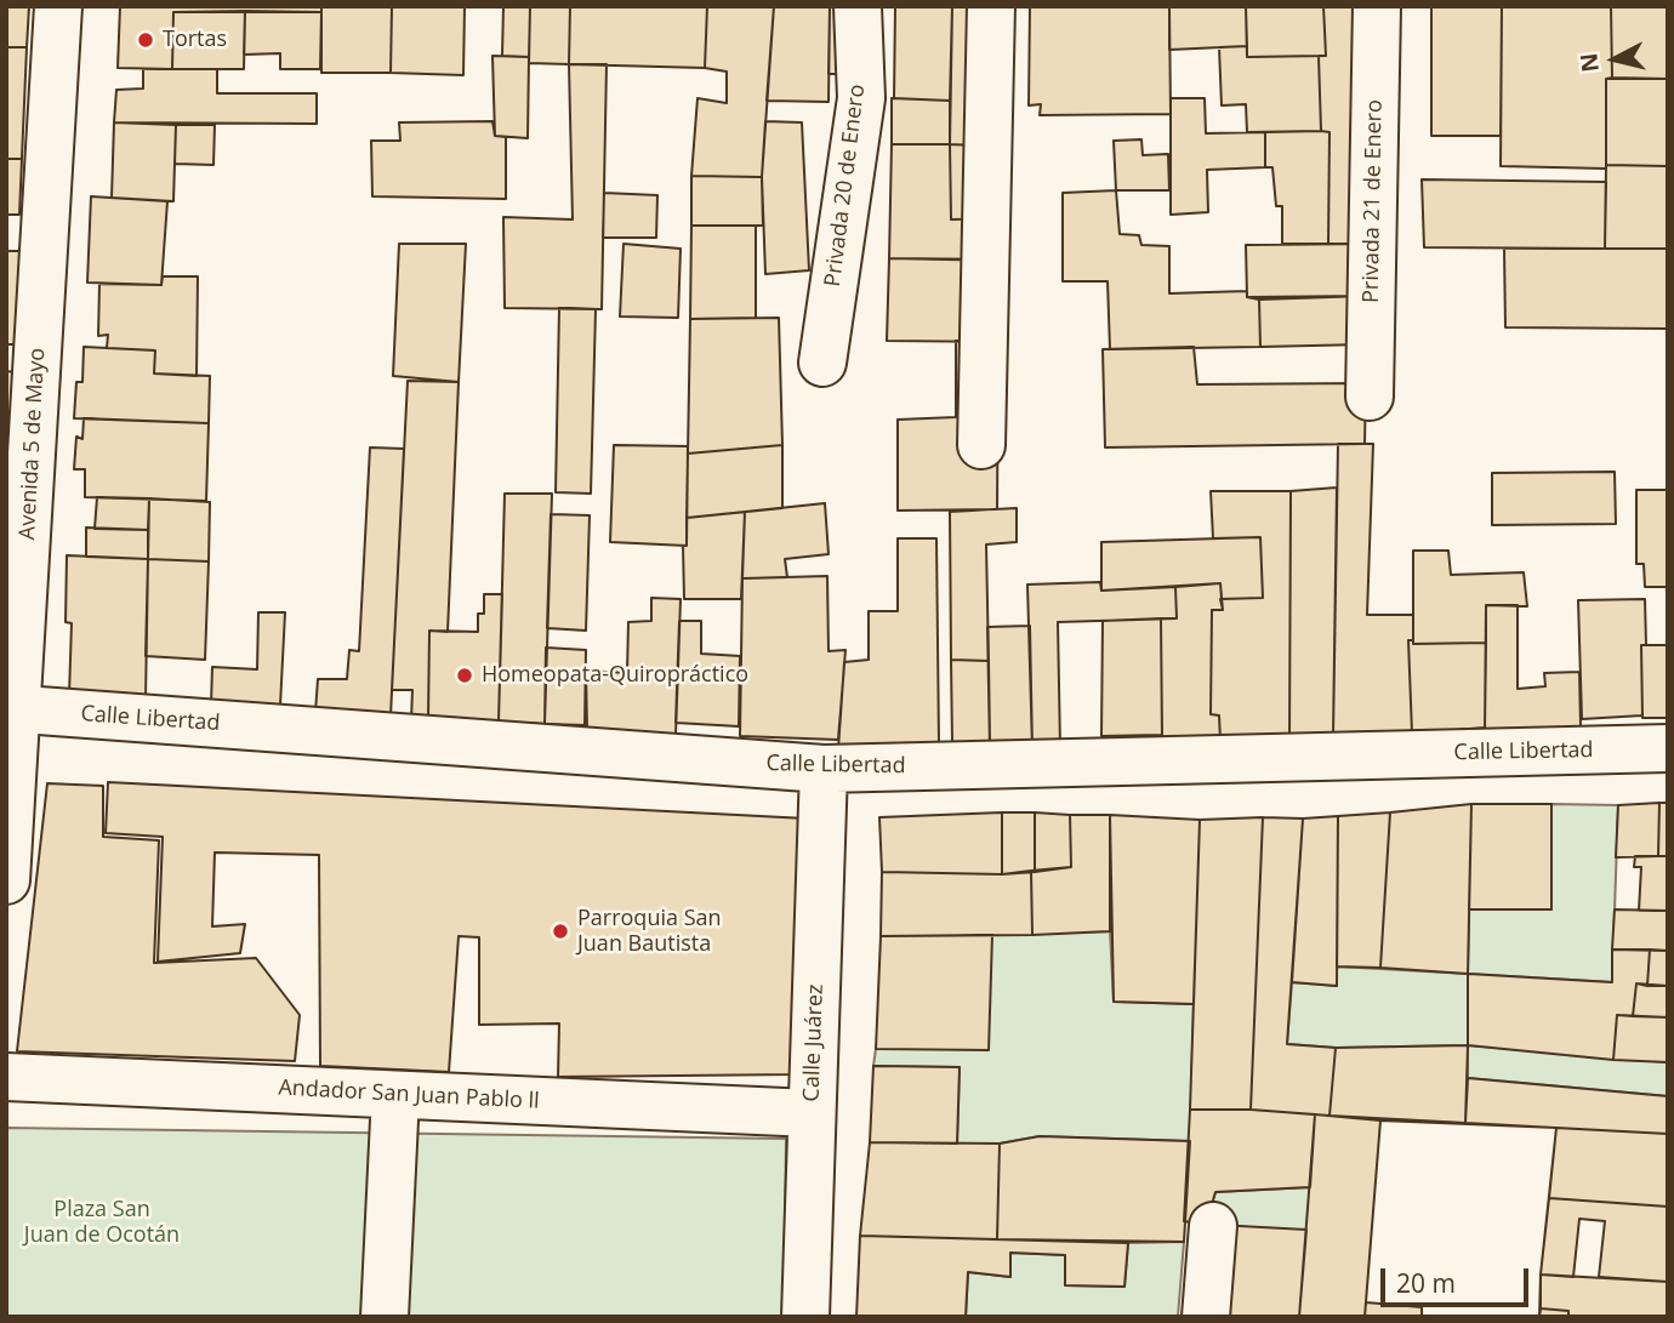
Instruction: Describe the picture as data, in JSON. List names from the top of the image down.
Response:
{
  "streets": {
    "street": [
      "Privada 20 de Enero",
      "Privada 21 de Enero",
      "Avenida 5 de Mayo",
      "Calle Libertad",
      "Calle Juárez",
      "Andador San Juan Pablo ll"
    ]
  },
  "crossings": [
    ["Avenida 5 de Mayo", "Calle Libertad"],
    ["Calle Libertad", "Calle Juárez"],
    ["Calle Juárez", "Andador San Juan Pablo ll"]
  ],
  "parks": ["Plaza San Juan de Ocotán"],
  "places": ["Tortas", "Homeopata-Quiropráctico", "Parroquia San Juan Bautista"],
  "scale_bar": "20 m",
  "north": "left"
}
